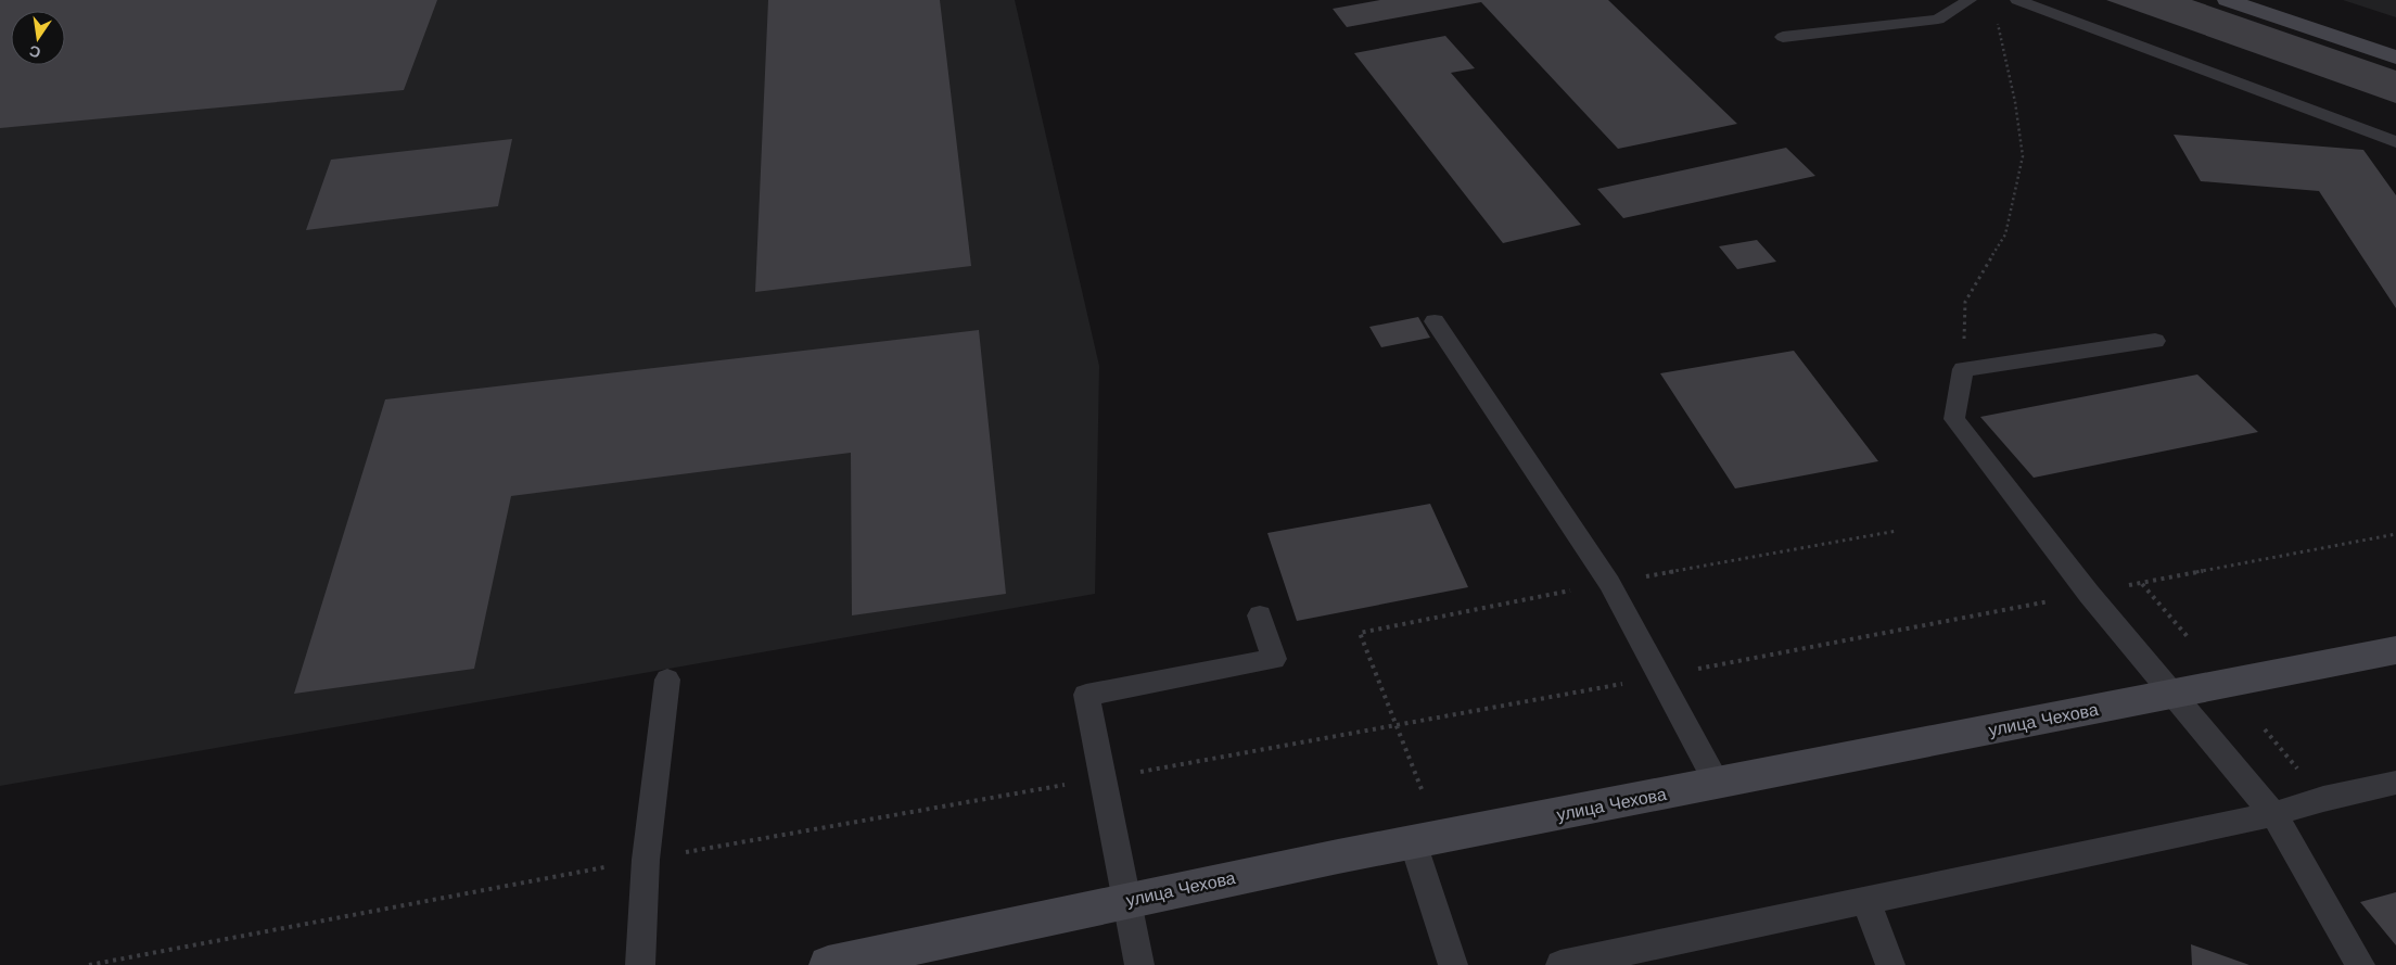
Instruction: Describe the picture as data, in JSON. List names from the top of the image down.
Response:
{
  "streets": {
    "main road": ["улица Чехова"]
  },
  "north": "bottom"
}
